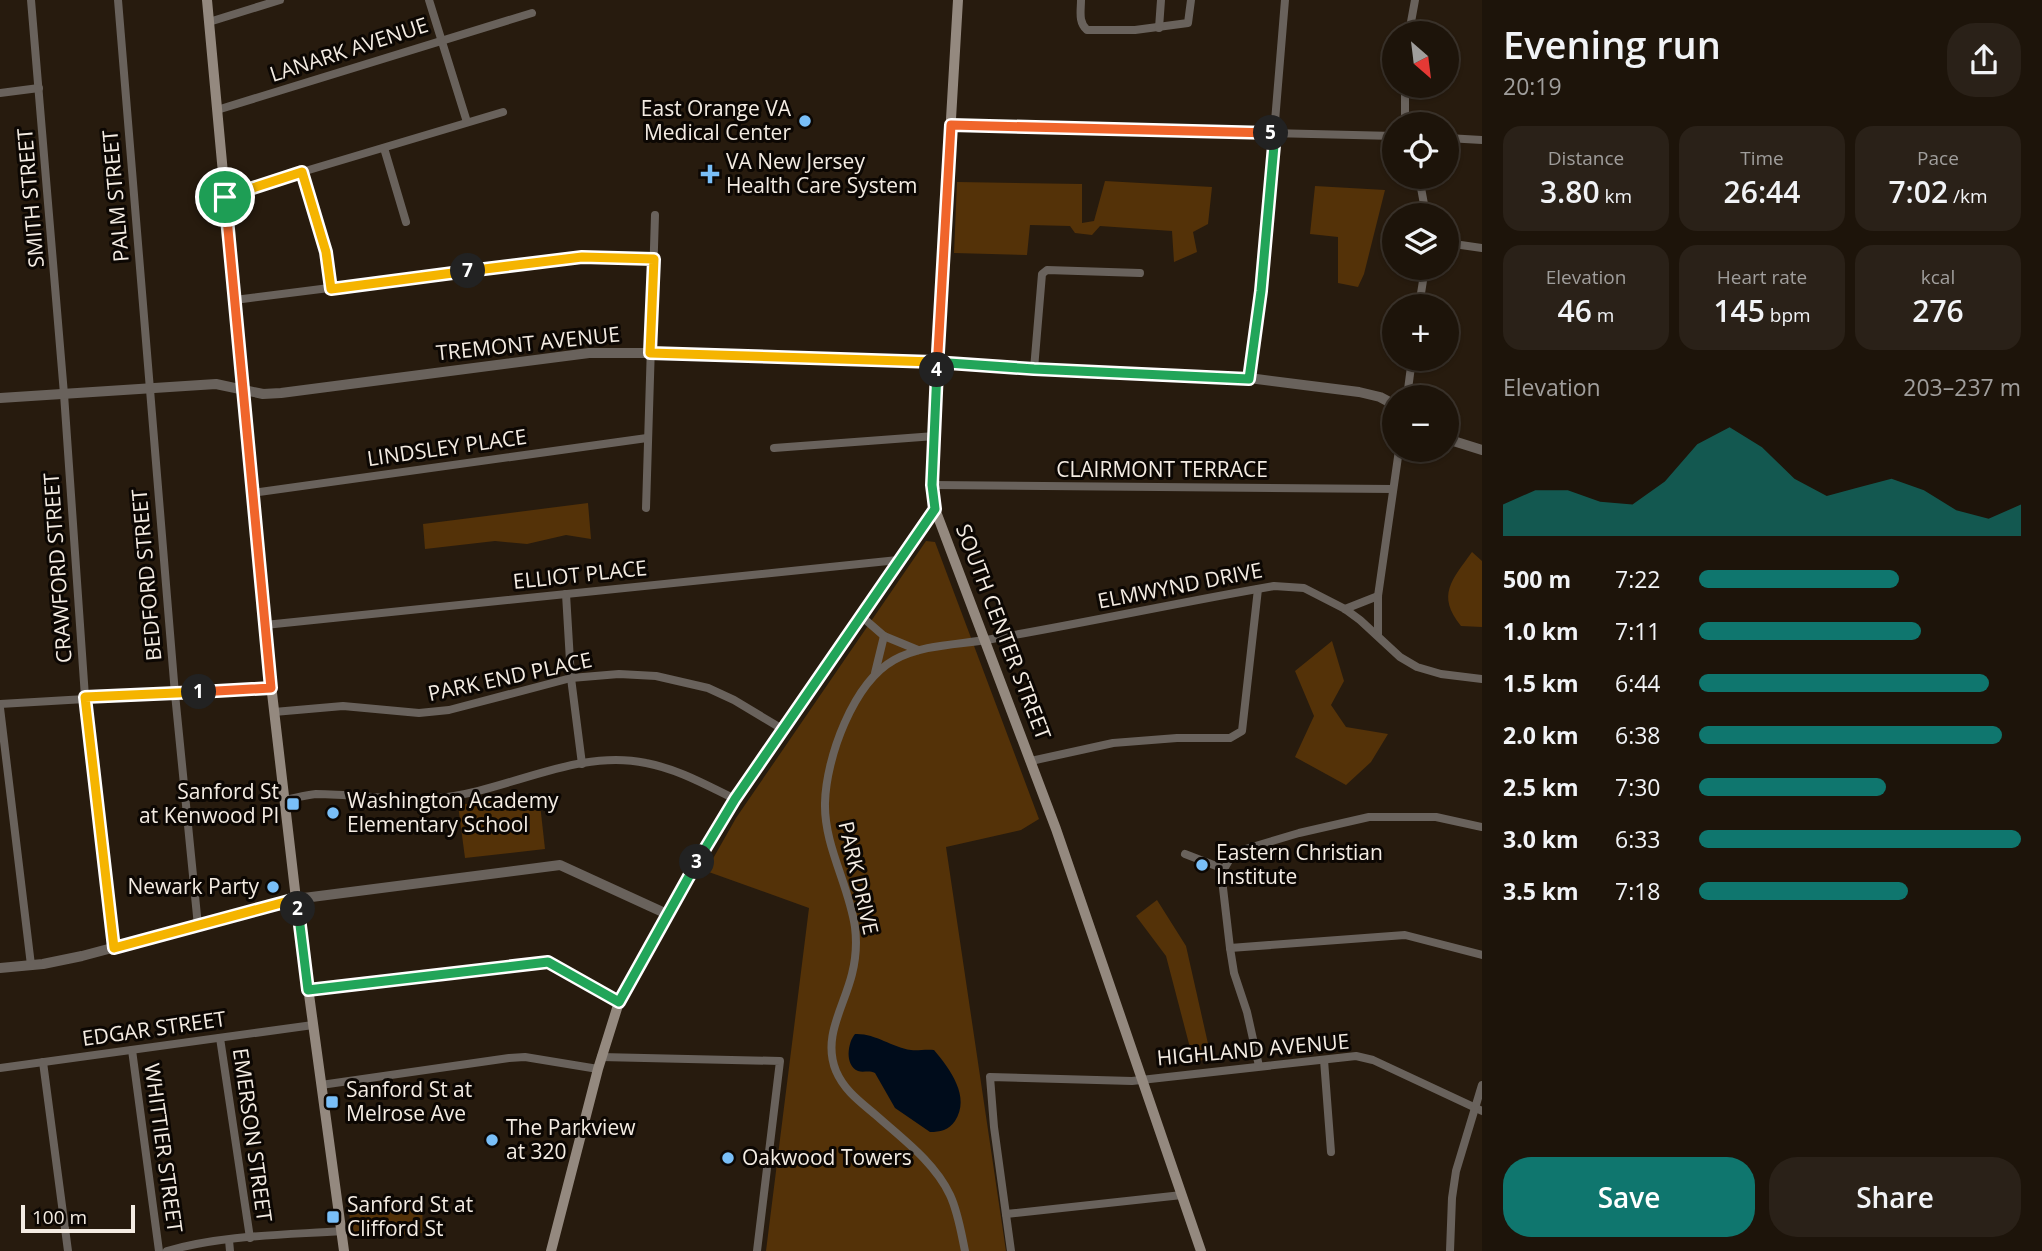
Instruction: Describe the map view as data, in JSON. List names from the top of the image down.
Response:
{
  "streets": {
    "main road": ["SOUTH CENTER STREET"],
    "street": [
      "LANARK AVENUE",
      "PALM STREET",
      "SMITH STREET",
      "TREMONT AVENUE",
      "LINDSLEY PLACE",
      "CLAIRMONT TERRACE",
      "CRAWFORD STREET",
      "BEDFORD STREET",
      "ELLIOT PLACE",
      "ELMWYND DRIVE",
      "PARK END PLACE",
      "PARK DRIVE",
      "EDGAR STREET",
      "HIGHLAND AVENUE",
      "EMERSON STREET",
      "WHITTIER STREET"
    ]
  },
  "crossings": [
    ["PALM STREET", "TREMONT AVENUE"],
    ["PALM STREET", "BEDFORD STREET"],
    ["SMITH STREET", "TREMONT AVENUE"],
    ["SMITH STREET", "CRAWFORD STREET"],
    ["TREMONT AVENUE", "CRAWFORD STREET"],
    ["TREMONT AVENUE", "BEDFORD STREET"],
    ["TREMONT AVENUE", "SOUTH CENTER STREET"],
    ["CLAIRMONT TERRACE", "SOUTH CENTER STREET"],
    ["ELMWYND DRIVE", "SOUTH CENTER STREET"],
    ["ELMWYND DRIVE", "PARK DRIVE"],
    ["SOUTH CENTER STREET", "PARK DRIVE"],
    ["SOUTH CENTER STREET", "HIGHLAND AVENUE"],
    ["EDGAR STREET", "EMERSON STREET"],
    ["EDGAR STREET", "WHITTIER STREET"]
  ],
  "places": {
    "other": [
      "East Orange VA Medical Center",
      "Washington Academy Elementary School",
      "Eastern Christian Institute",
      "Newark Party",
      "The Parkview at 320",
      "Oakwood Towers"
    ],
    "health": ["VA New Jersey Health Care System"],
    "transit": ["Sanford St at Kenwood Pl", "Sanford St at Melrose Ave", "Sanford St at Clifford St"]
  },
  "scale_bar": "100 m",
  "north": "bottom right",
  "page": {
    "heading": ["Evening run", "20:19"],
    "map_buttons": ["+", "−"],
    "pins": [
      "5",
      "7",
      "4",
      "1",
      "3",
      "2"
    ],
    "stats": [
      ["Distance", "3.80 km"],
      ["Time", "26:44"],
      ["Pace", "7:02 /km"],
      ["Elevation", "46 m"],
      ["Heart rate", "145 bpm"],
      ["kcal", "276"]
    ],
    "chart": ["Elevation", "203–237 m"],
    "list": [
      {
        "name": "500 m",
        "note": "7:22"
      },
      {
        "name": "1.0 km",
        "note": "7:11"
      },
      {
        "name": "1.5 km",
        "note": "6:44"
      },
      {
        "name": "2.0 km",
        "note": "6:38"
      },
      {
        "name": "2.5 km",
        "note": "7:30"
      },
      {
        "name": "3.0 km",
        "note": "6:33"
      },
      {
        "name": "3.5 km",
        "note": "7:18"
      }
    ],
    "buttons": ["Save", "Share"],
    "scale": "100 m"
  }
}
